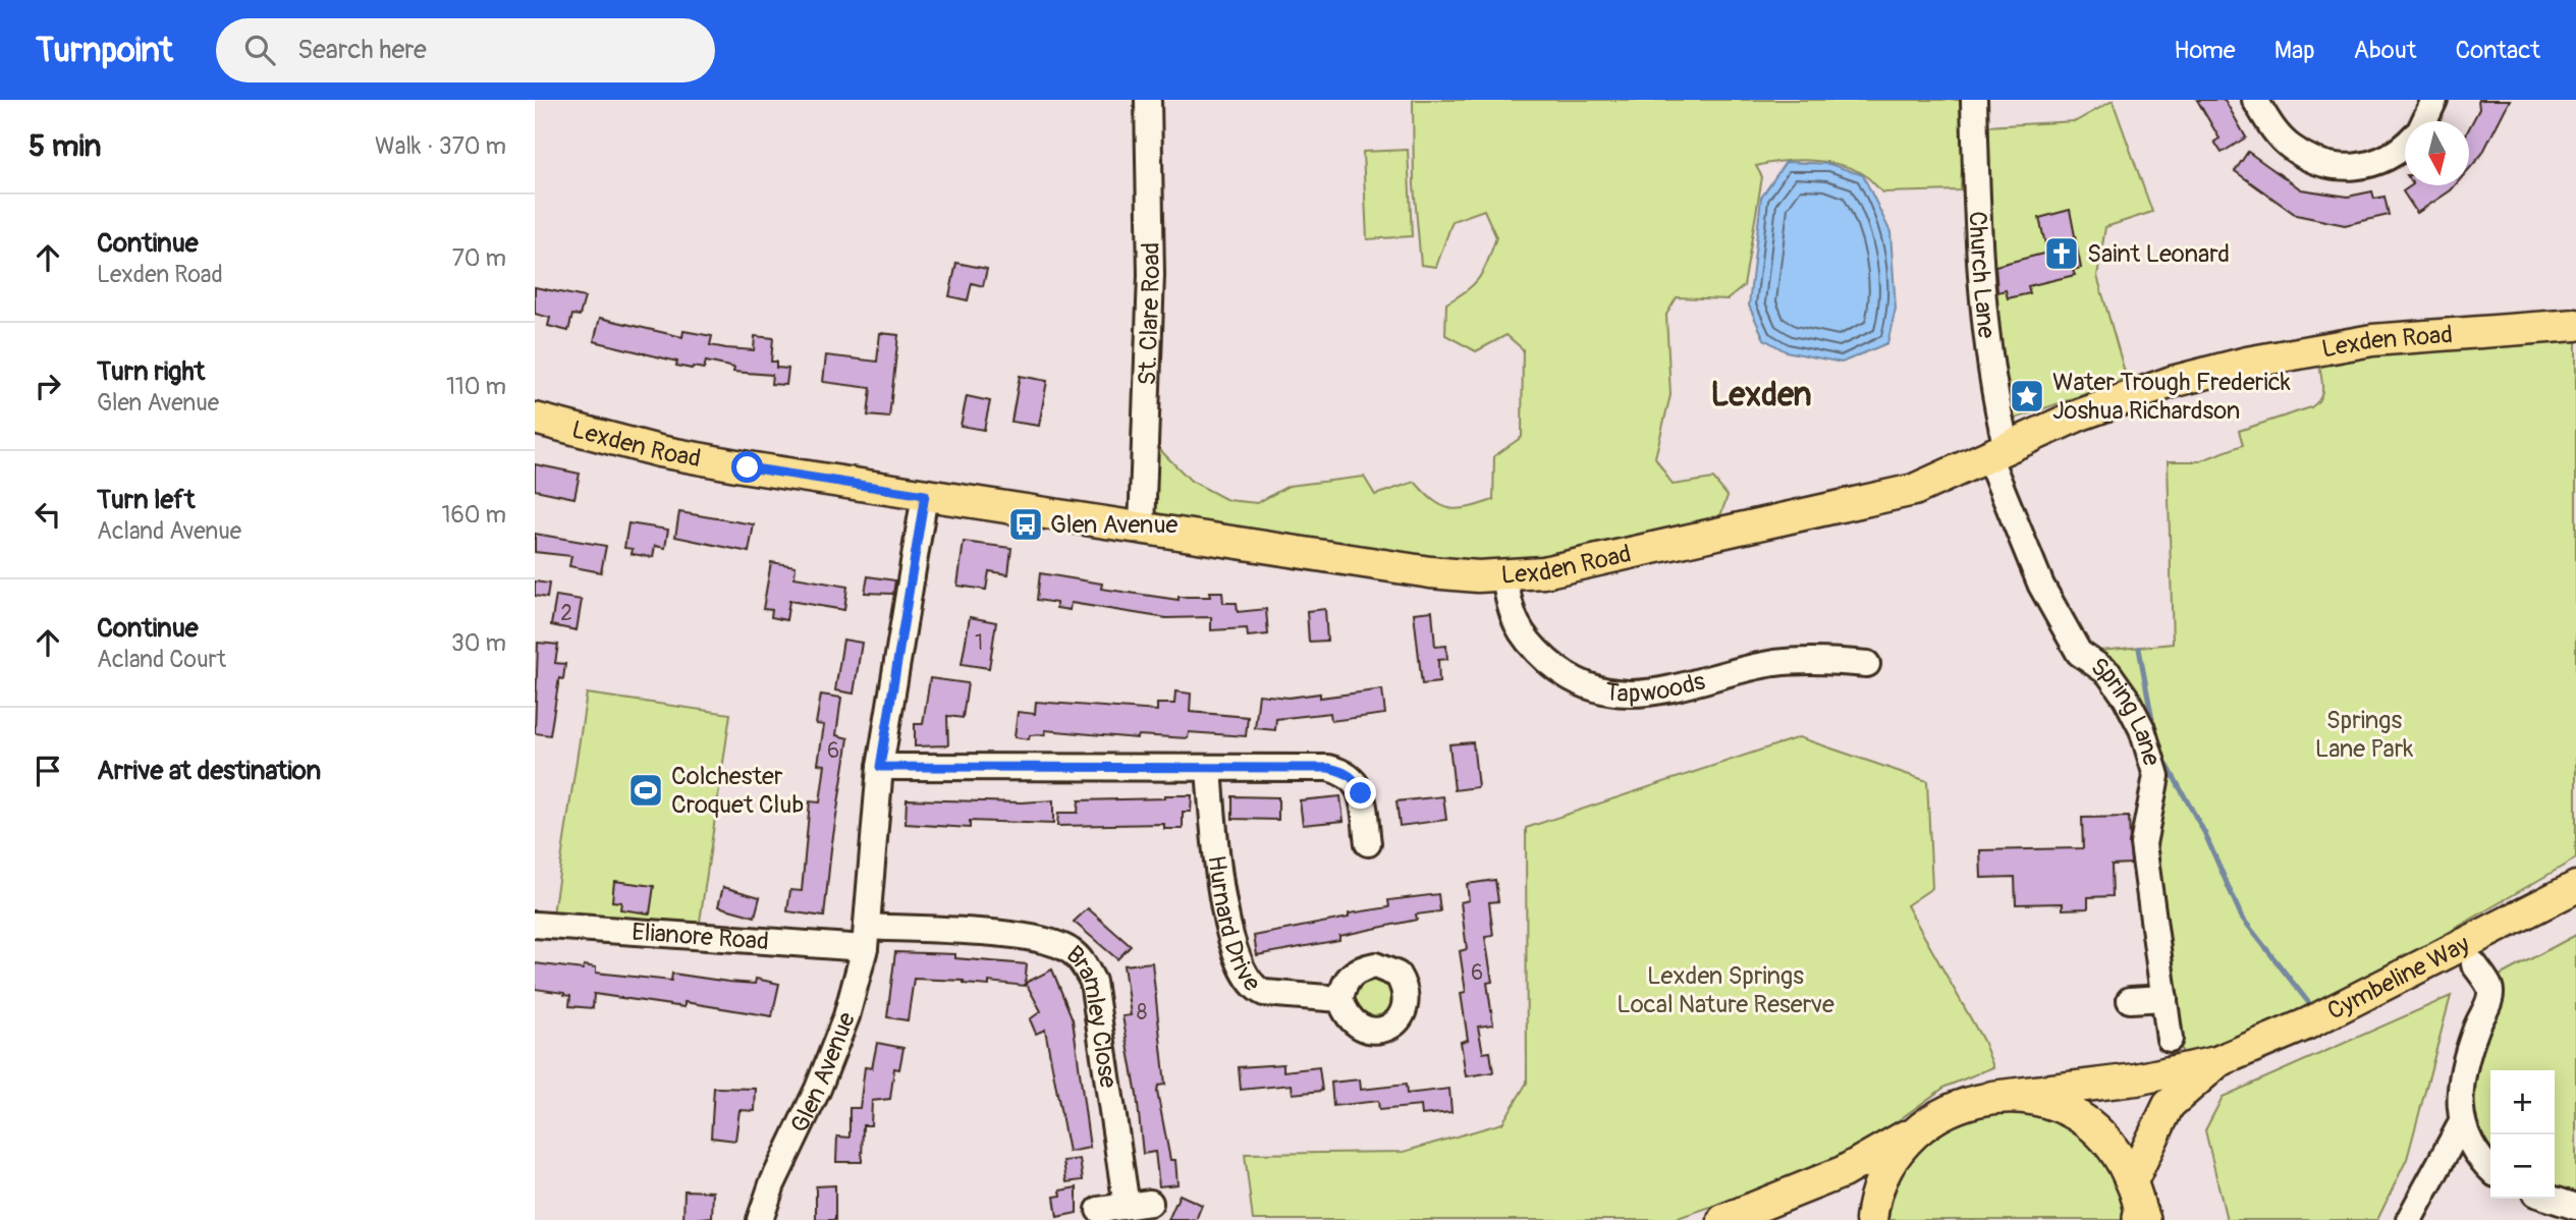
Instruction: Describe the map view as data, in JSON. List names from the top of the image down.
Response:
{
  "streets": {
    "main road": ["Lexden Road", "Cymbeline Way"],
    "street": [
      "Church Lane",
      "St. Clare Road",
      "Tapwoods",
      "Spring Lane",
      "Hurnard Drive",
      "Elianore Road",
      "Bramley Close",
      "Glen Avenue"
    ]
  },
  "crossings": [
    ["Church Lane", "Lexden Road"],
    ["Church Lane", "Spring Lane"],
    ["St. Clare Road", "Lexden Road"],
    ["Lexden Road", "Tapwoods"],
    ["Lexden Road", "Spring Lane"],
    ["Lexden Road", "Glen Avenue"],
    ["Elianore Road", "Bramley Close"],
    ["Elianore Road", "Glen Avenue"],
    ["Bramley Close", "Glen Avenue"]
  ],
  "districts": ["Lexden"],
  "parks": ["Springs Lane Park", "Lexden Springs Local Nature Reserve"],
  "places": {
    "church": ["Saint Leonard"],
    "place": ["Water Trough Frederick Joshua Richardson"],
    "bus stop": ["Glen Avenue"],
    "sports": ["Colchester Croquet Club"]
  },
  "house_numbers": [
    "2",
    "1",
    "6",
    "6",
    "8"
  ],
  "north": "bottom",
  "page": {
    "header": "Turnpoint",
    "search": "Search here",
    "nav": [
      "Home",
      "Map",
      "About",
      "Contact"
    ],
    "heading": ["5 min", "Walk · 370 m"],
    "list": [
      ["Continue", "Lexden Road", "70 m"],
      ["Turn right", "Glen Avenue", "110 m"],
      ["Turn left", "Acland Avenue", "160 m"],
      ["Continue", "Acland Court", "30 m"],
      "Arrive at destination"
    ],
    "map_buttons": ["+", "−"]
  }
}
